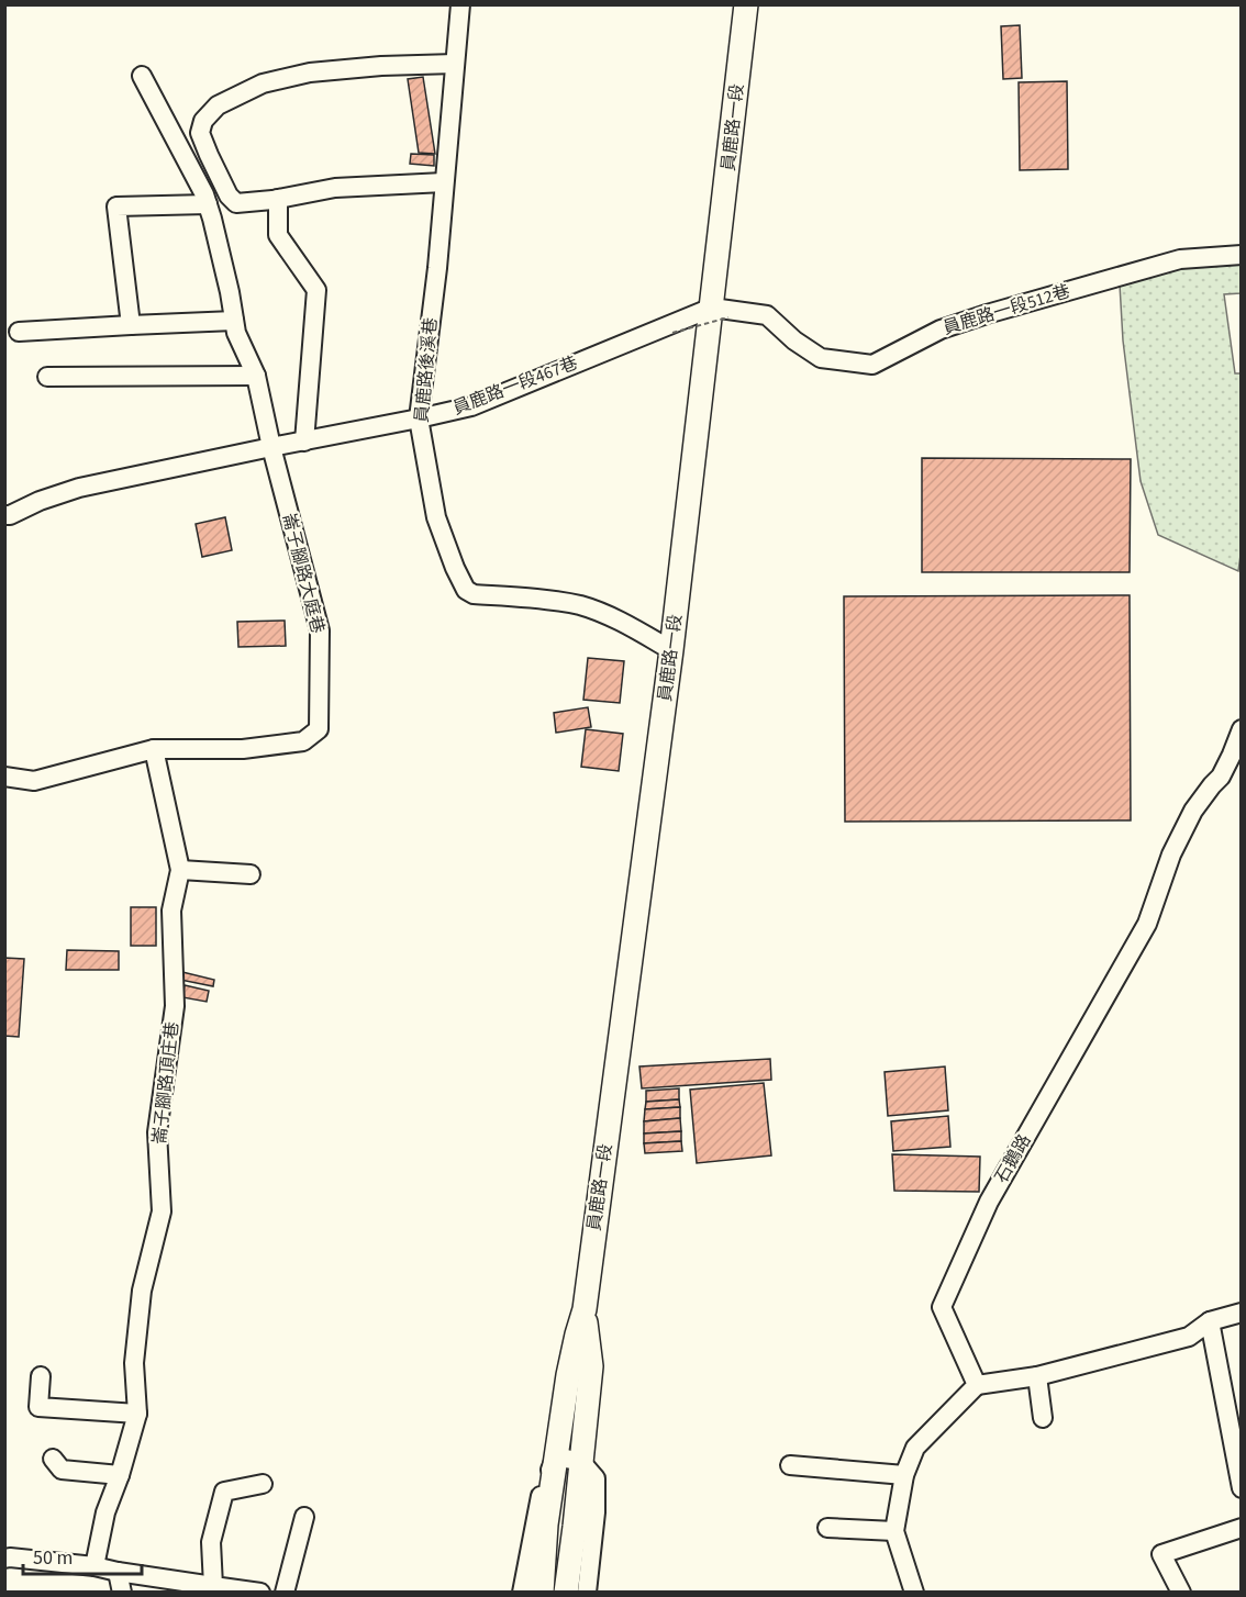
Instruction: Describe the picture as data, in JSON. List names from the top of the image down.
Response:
{
  "streets": {
    "main road": ["員鹿路一段"],
    "street": [
      "員鹿路一段512巷",
      "員鹿路後溪巷",
      "員鹿路一段467巷",
      "崙子腳路大庭巷",
      "崙子腳路頂庄巷",
      "石鵝路"
    ]
  },
  "crossings": [
    ["員鹿路一段", "員鹿路一段512巷"],
    ["員鹿路一段", "員鹿路後溪巷"],
    ["員鹿路一段", "員鹿路一段467巷"],
    ["員鹿路一段512巷", "員鹿路一段467巷"],
    ["員鹿路後溪巷", "員鹿路一段467巷"],
    ["員鹿路一段467巷", "崙子腳路大庭巷"],
    ["崙子腳路大庭巷", "崙子腳路頂庄巷"]
  ],
  "scale_bar": "50 m"
}
